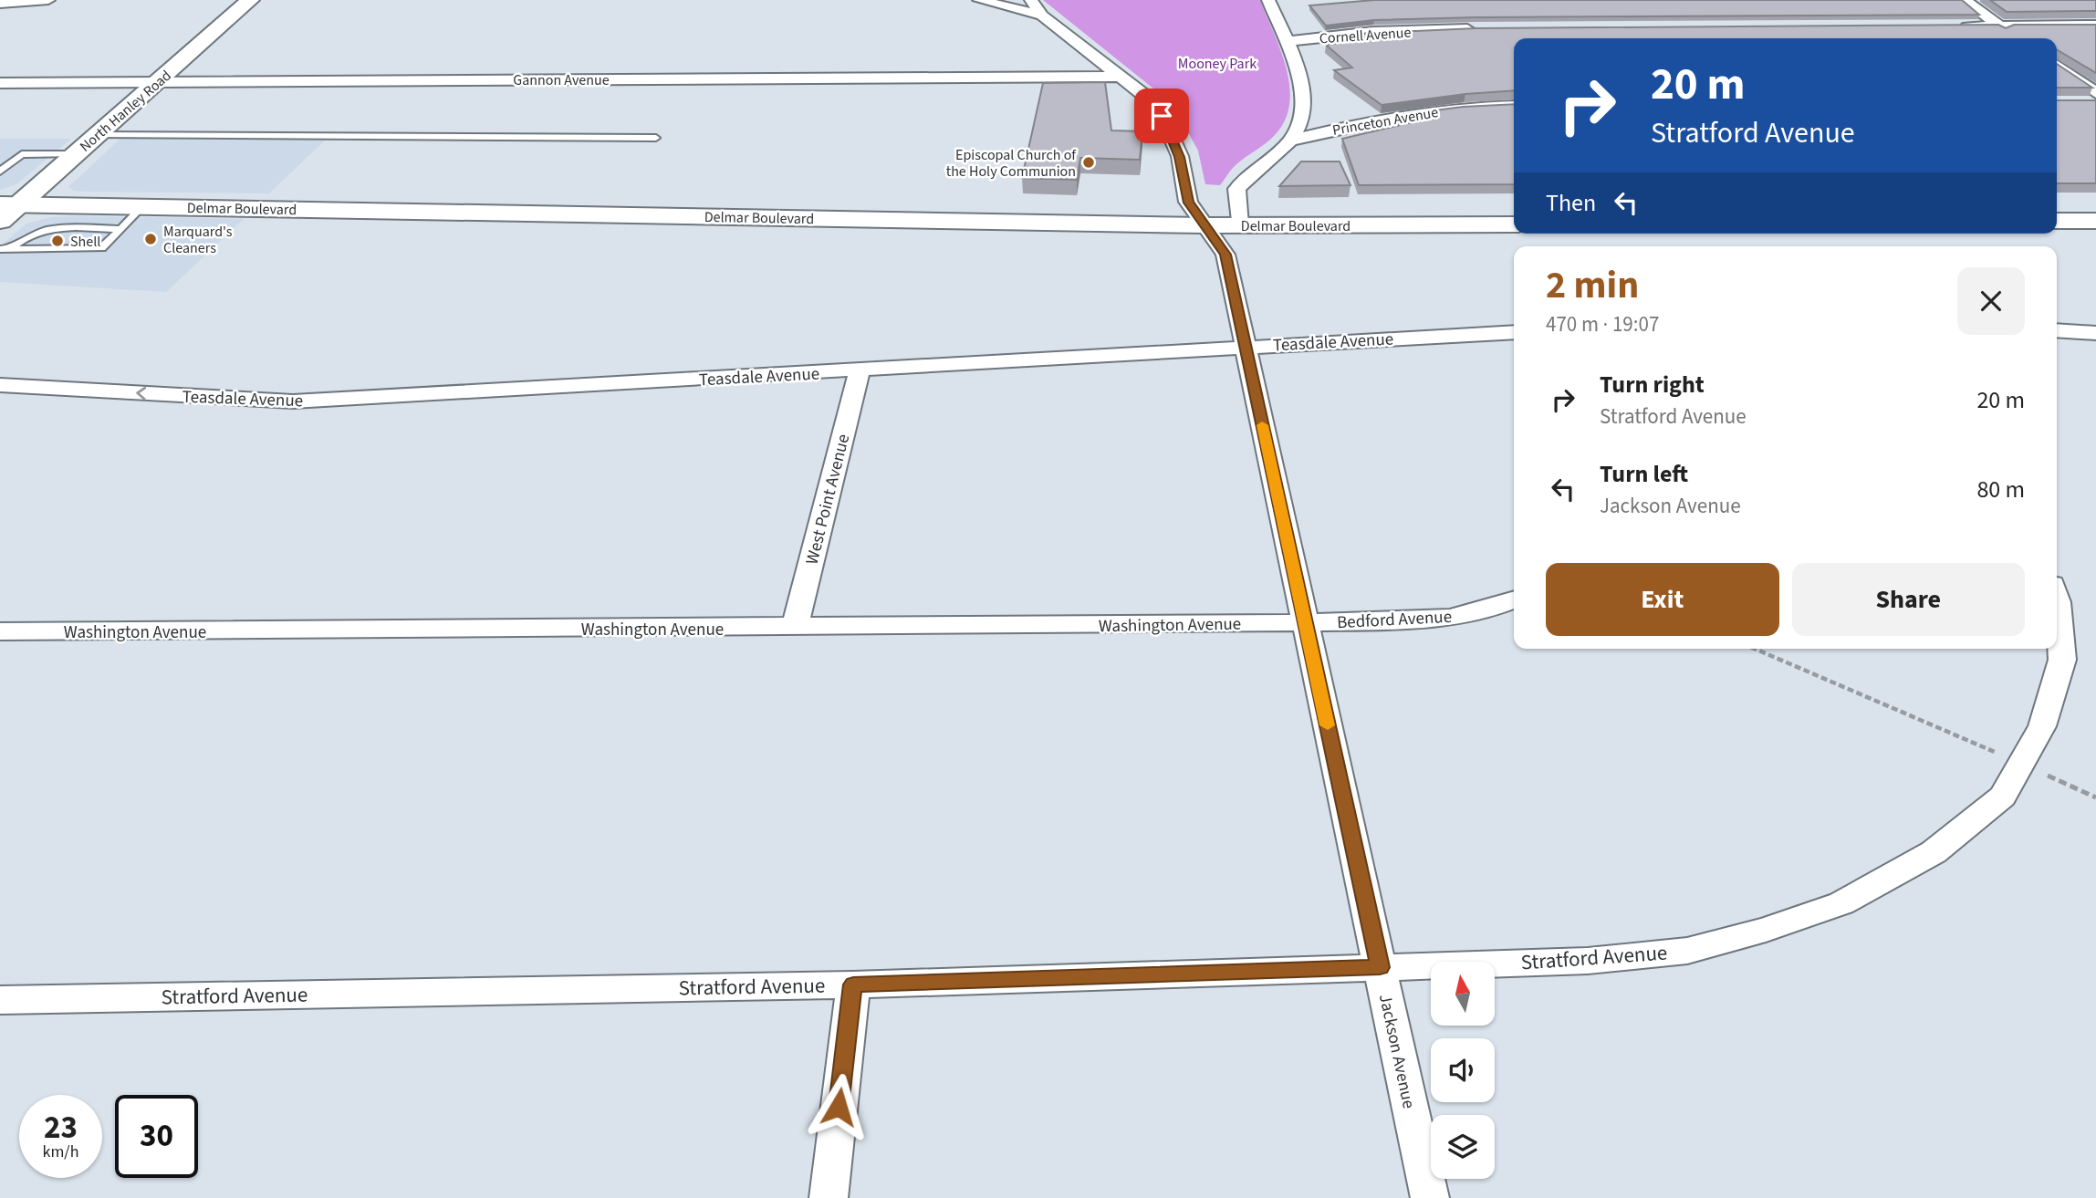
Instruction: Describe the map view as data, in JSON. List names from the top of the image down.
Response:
{
  "streets": {
    "main road": ["North Hanley Road", "Delmar Boulevard"],
    "street": [
      "Cornell Avenue",
      "Gannon Avenue",
      "Princeton Avenue",
      "Teasdale Avenue",
      "West Point Avenue",
      "Bedford Avenue",
      "Washington Avenue",
      "Stratford Avenue",
      "Jackson Avenue"
    ]
  },
  "crossings": [
    ["Gannon Avenue", "North Hanley Road"],
    ["Gannon Avenue", "Jackson Avenue"],
    ["North Hanley Road", "Delmar Boulevard"],
    ["Delmar Boulevard", "Jackson Avenue"],
    ["Teasdale Avenue", "West Point Avenue"],
    ["Teasdale Avenue", "Jackson Avenue"],
    ["West Point Avenue", "Washington Avenue"],
    ["Bedford Avenue", "Washington Avenue"],
    ["Bedford Avenue", "Jackson Avenue"],
    ["Washington Avenue", "Jackson Avenue"],
    ["Stratford Avenue", "Jackson Avenue"]
  ],
  "one_way": ["Teasdale Avenue"],
  "parks": ["Mooney Park"],
  "places": ["Episcopal Church of the Holy Communion", "Marquard's Cleaners", "Shell"],
  "north": "top",
  "page": {
    "turn": ["20 m", "Stratford Avenue"],
    "then": "Then",
    "heading": ["2 min", "470 m · 19:07"],
    "list": [
      {
        "name": "Turn right",
        "note": "Stratford Avenue",
        "value": "20 m"
      },
      {
        "name": "Turn left",
        "note": "Jackson Avenue",
        "value": "80 m"
      }
    ],
    "buttons": ["Exit", "Share"],
    "speed": "23 km/h",
    "limit": "30"
  }
}
